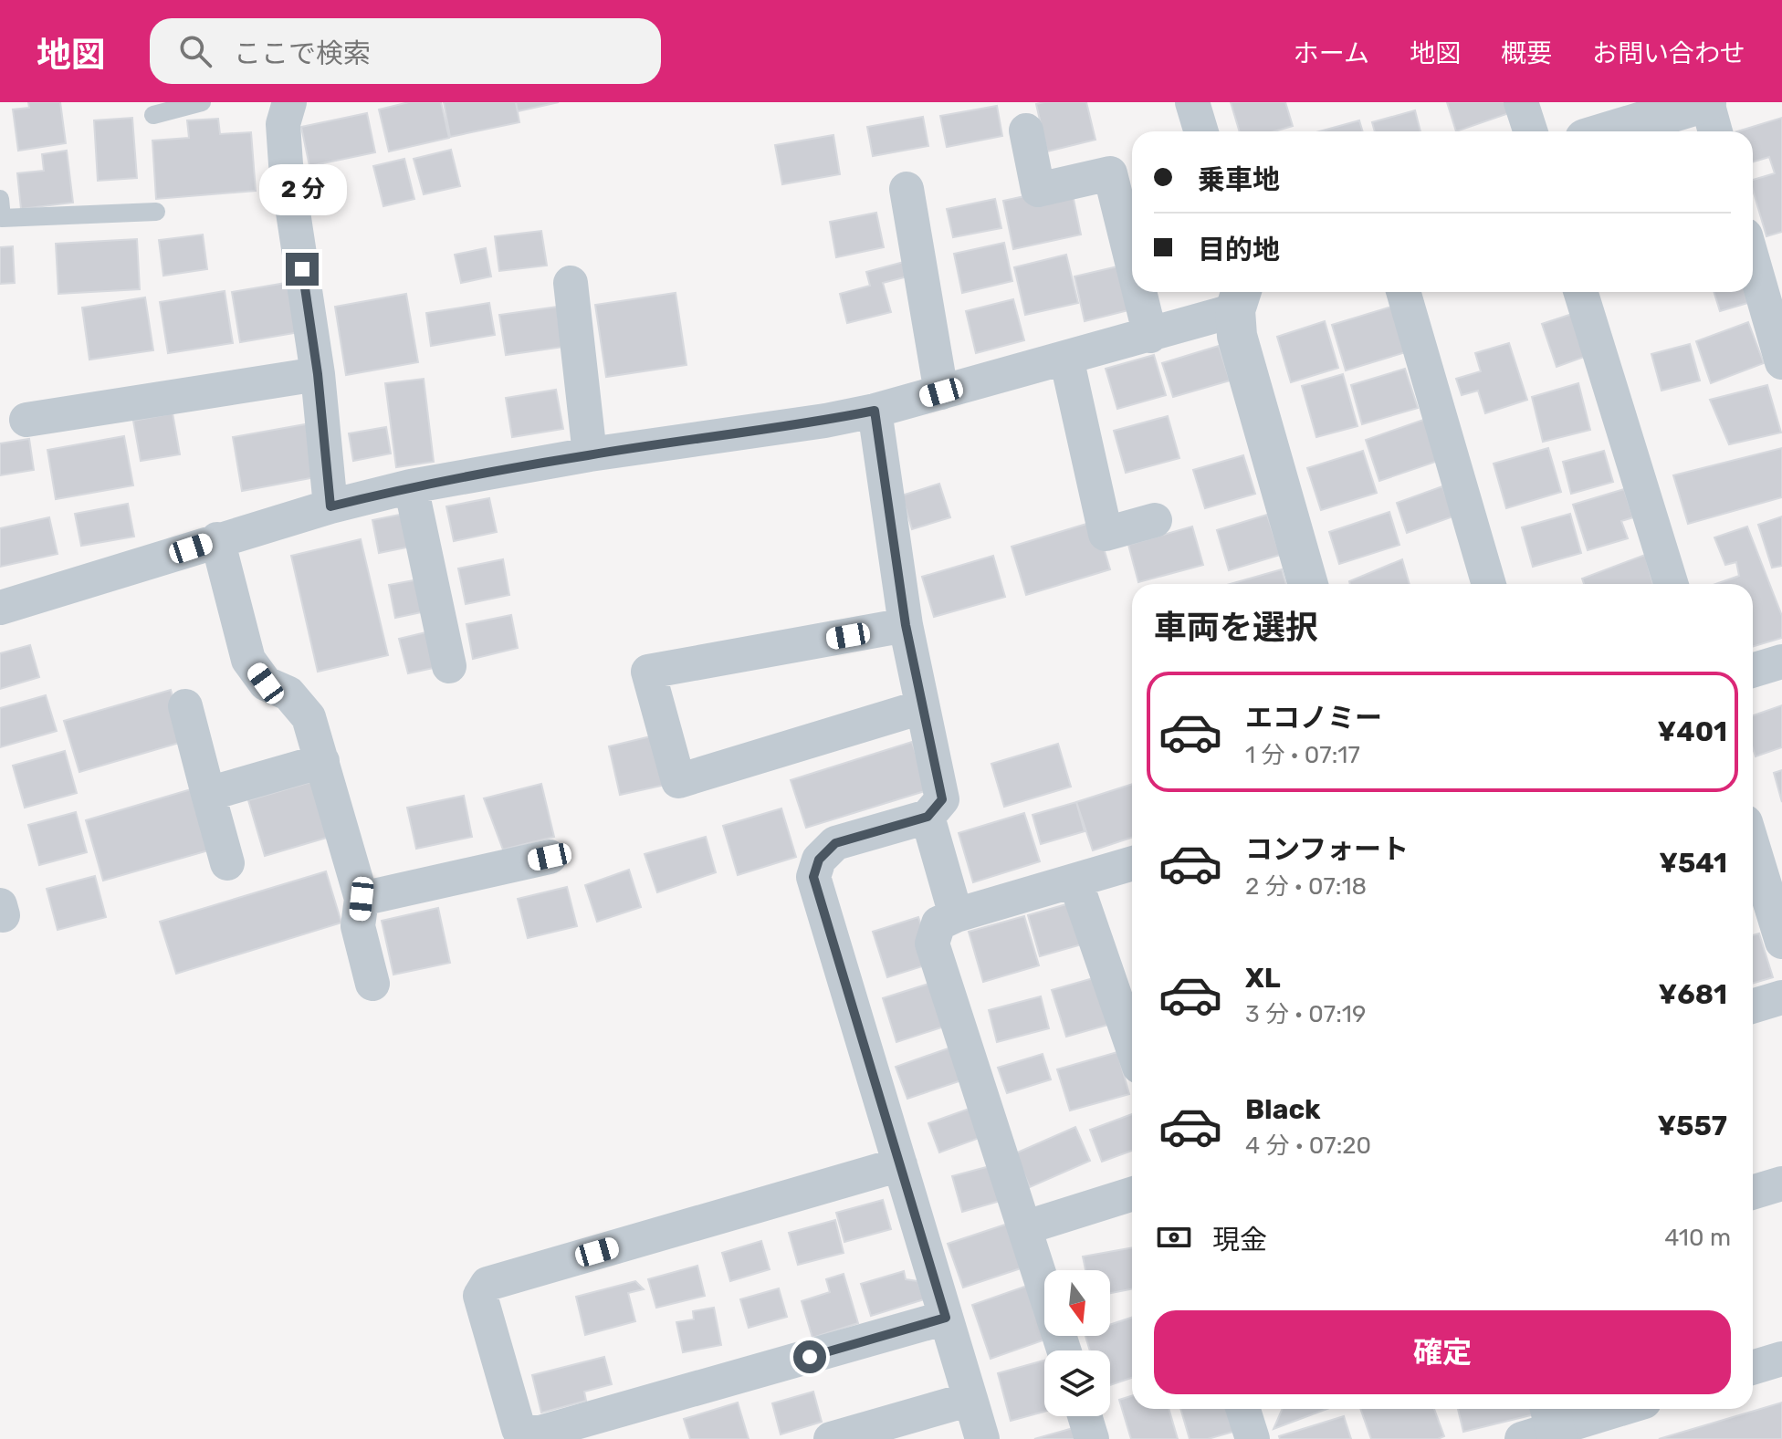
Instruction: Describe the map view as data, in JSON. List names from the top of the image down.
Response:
{
  "north": "bottom",
  "page": {
    "header": "地図",
    "search": "ここで検索",
    "nav": [
      "ホーム",
      "地図",
      "概要",
      "お問い合わせ"
    ],
    "banner": ["乗車地", "目的地"],
    "bubble": "2 分",
    "heading": "車両を選択",
    "list": [
      {
        "name": "エコノミー",
        "note": "1 分 · 07:17",
        "value": "¥401"
      },
      {
        "name": "コンフォート",
        "note": "2 分 · 07:18",
        "value": "¥541"
      },
      {
        "name": "XL",
        "note": "3 分 · 07:19",
        "value": "¥681"
      },
      {
        "name": "Black",
        "note": "4 分 · 07:20",
        "value": "¥557"
      }
    ],
    "pay": ["現金", "410 m"],
    "buttons": "確定"
  }
}
